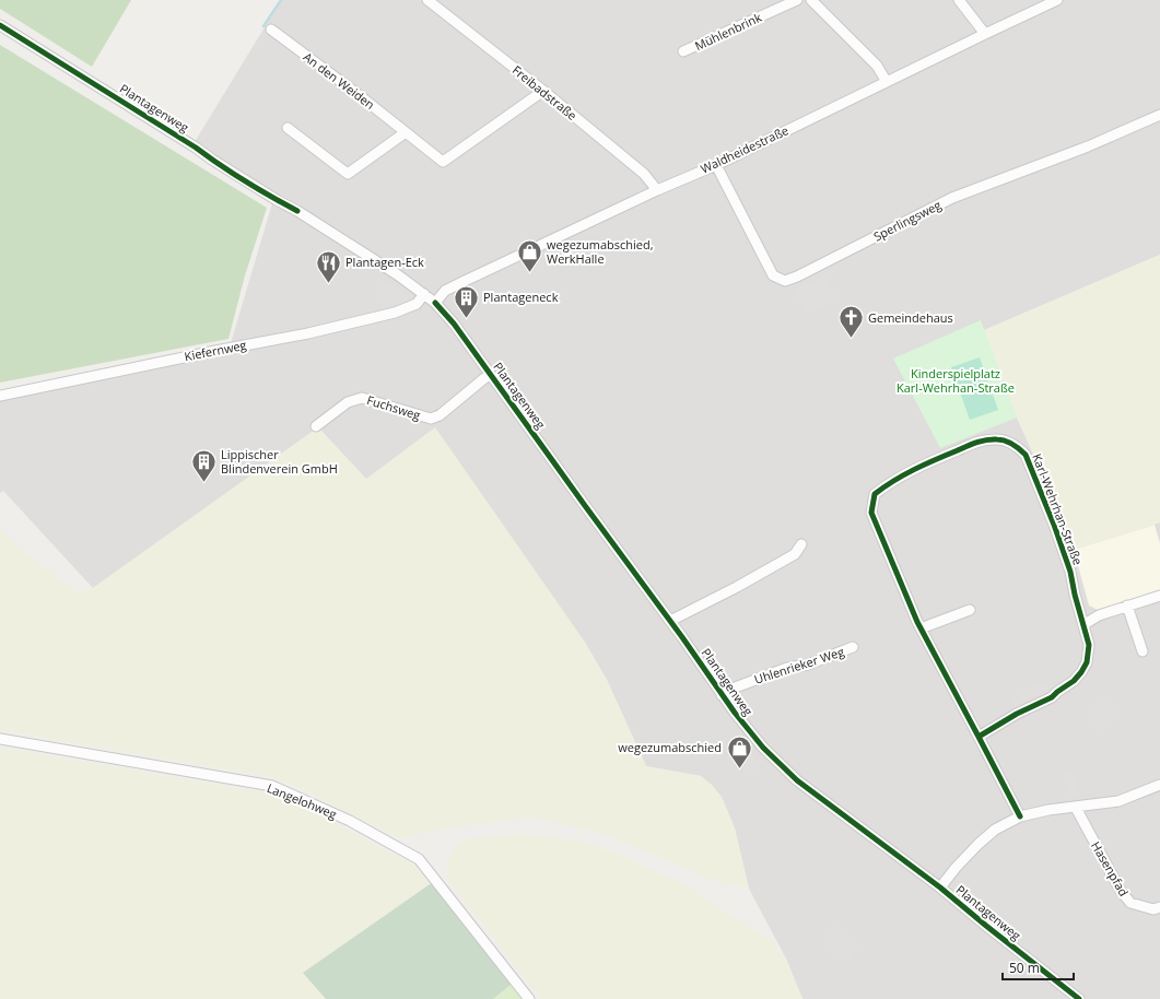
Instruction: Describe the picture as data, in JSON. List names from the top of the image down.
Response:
{
  "streets": {
    "street": [
      "Mühlenbrink",
      "An den Weiden",
      "Freibadstraße",
      "Plantagenweg",
      "Waldheidestraße",
      "Sperlingsweg",
      "Kiefernweg",
      "Fuchsweg",
      "Karl-Wehrhan-Straße",
      "Uhlenrieker Weg",
      "Langelohweg",
      "Hasenpfad"
    ]
  },
  "crossings": [
    ["An den Weiden", "Freibadstraße"],
    ["Freibadstraße", "Waldheidestraße"],
    ["Plantagenweg", "Waldheidestraße"],
    ["Plantagenweg", "Kiefernweg"],
    ["Plantagenweg", "Fuchsweg"],
    ["Plantagenweg", "Uhlenrieker Weg"],
    ["Waldheidestraße", "Sperlingsweg"]
  ],
  "parks": ["Kinderspielplatz Karl-Wehrhan-Straße"],
  "places": {
    "shop": ["wegezumabschied, WerkHalle", "wegezumabschied"],
    "restaurant": ["Plantagen-Eck"],
    "building": ["Plantageneck", "Lippischer Blindenverein GmbH"],
    "church": ["Gemeindehaus"]
  },
  "scale_bar": "50 m"
}
